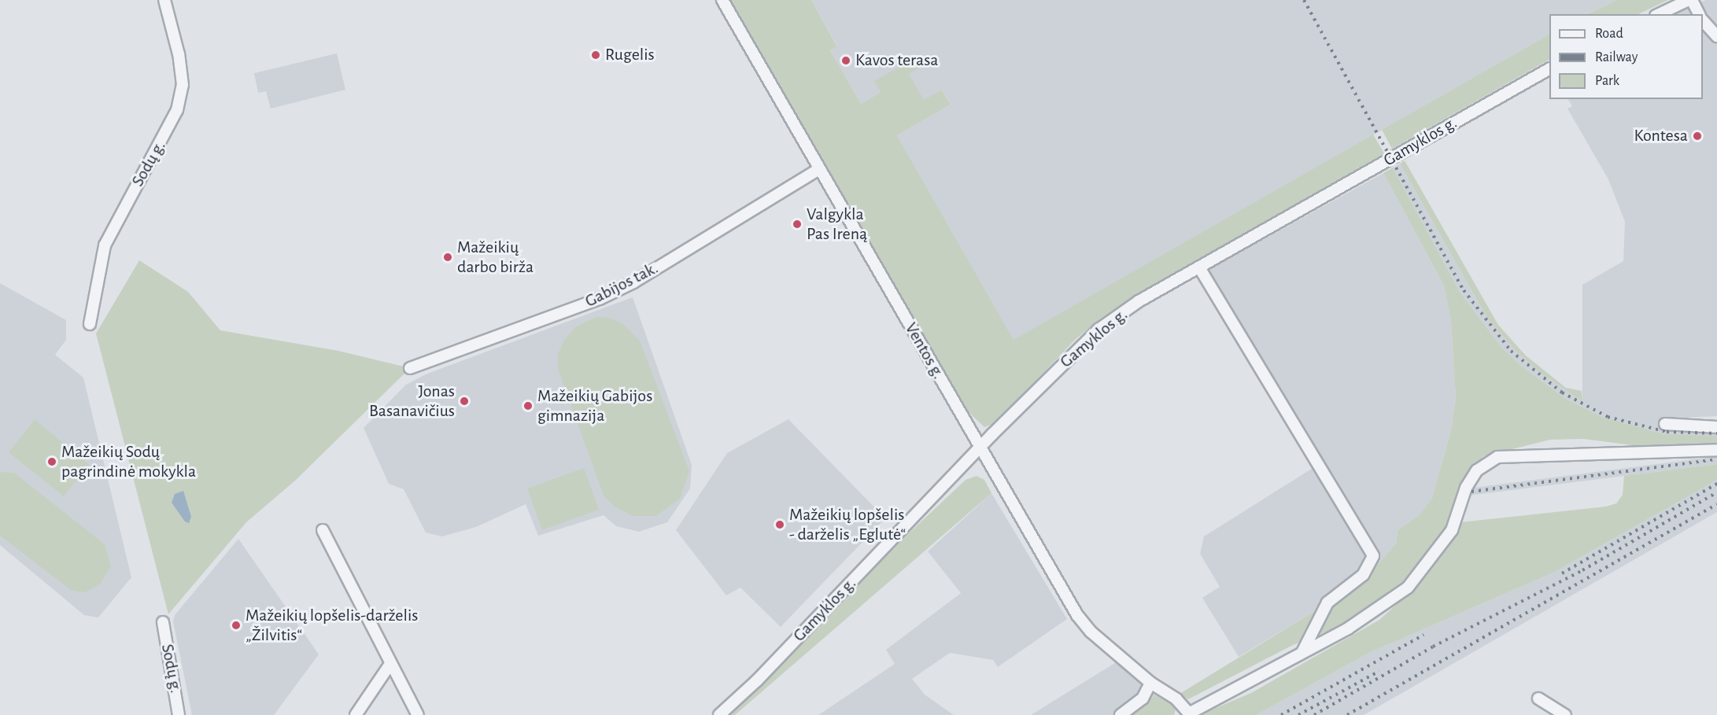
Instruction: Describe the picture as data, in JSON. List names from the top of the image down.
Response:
{
  "streets": {
    "street": [
      "Gamyklos g.",
      "Sodų g.",
      "Gabijos tak.",
      "Ventos g."
    ]
  },
  "crossings": [
    ["Gamyklos g.", "Ventos g."],
    ["Gabijos tak.", "Ventos g."]
  ],
  "places": [
    "Rugelis",
    "Kavos terasa",
    "Kontesa",
    "Valgykla Pas Ireną",
    "Mažeikių darbo birža",
    "Jonas Basanavičius",
    "Mažeikių Gabijos gimnazija",
    "Mažeikių Sodų pagrindinė mokykla",
    "Mažeikių lopšelis - darželis „Eglutė“",
    "Mažeikių lopšelis-darželis „Žilvitis“"
  ],
  "legend": ["Road", "Railway", "Park"]
}
